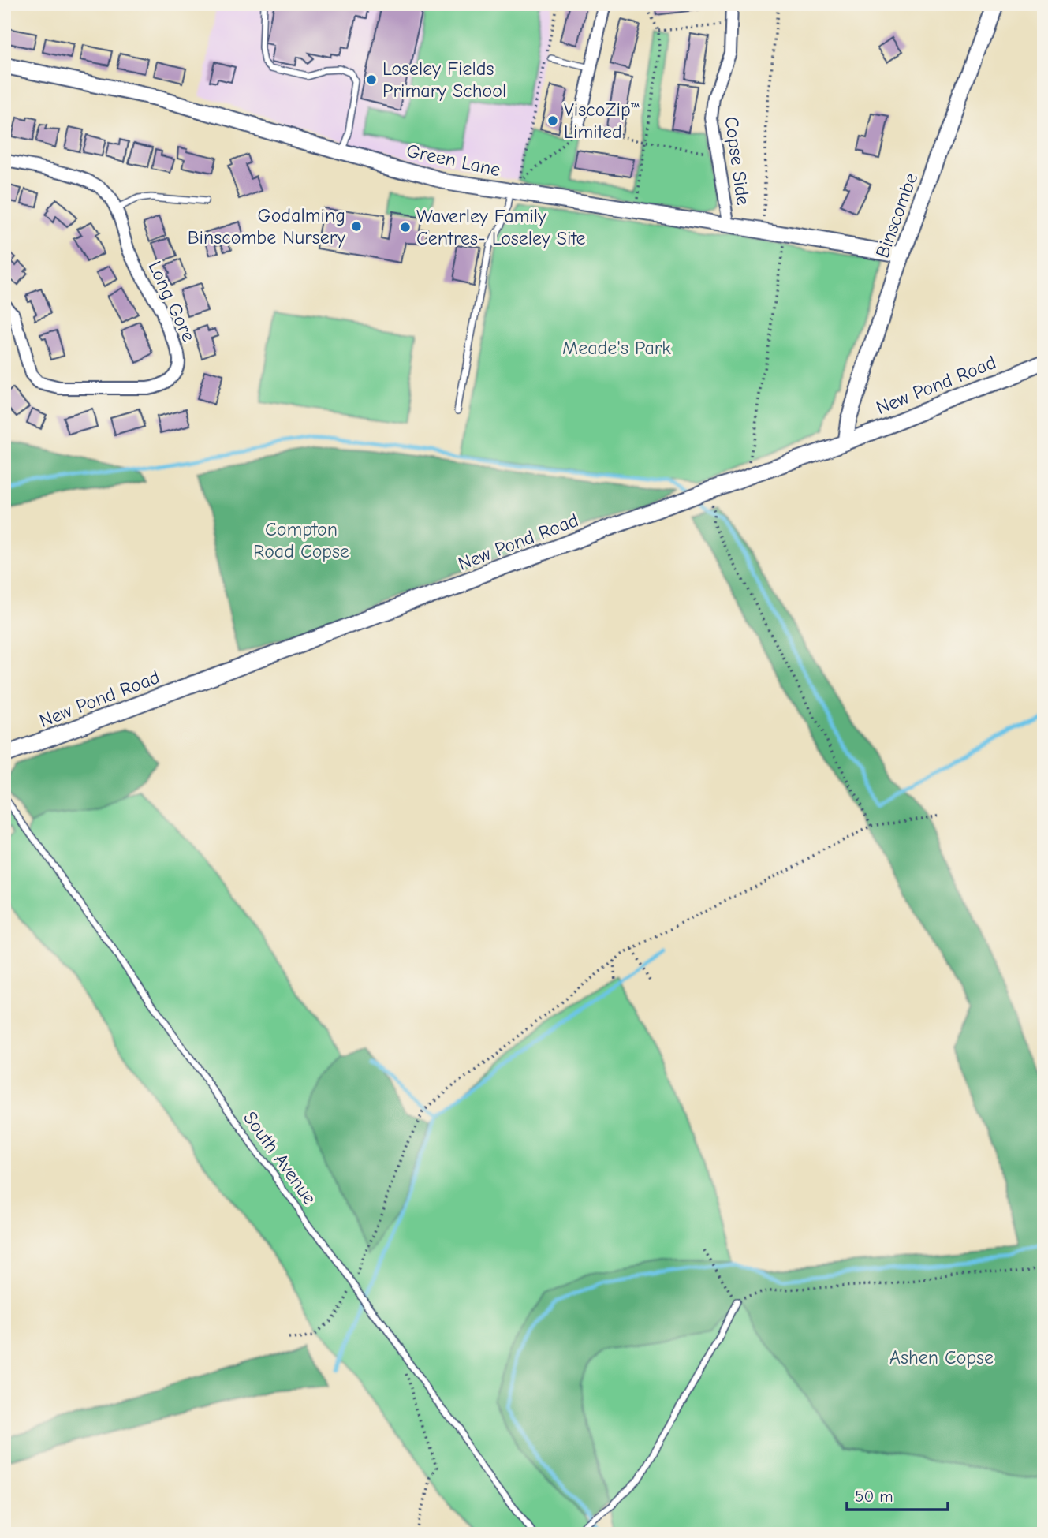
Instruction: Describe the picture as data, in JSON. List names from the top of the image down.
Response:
{
  "streets": {
    "street": [
      "Green Lane",
      "Copse Side",
      "Binscombe",
      "Long Gore",
      "New Pond Road"
    ],
    "lane": ["South Avenue"]
  },
  "crossings": [
    ["Green Lane", "Copse Side"],
    ["Green Lane", "Binscombe"],
    ["Binscombe", "New Pond Road"]
  ],
  "parks": ["Meade's Park", "Compton Road Copse", "Ashen Copse"],
  "places": [
    "Loseley Fields Primary School",
    "ViscoZip™ Limited",
    "Godalming Binscombe Nursery",
    "Waverley Family Centres- Loseley Site"
  ],
  "scale_bar": "50 m"
}
